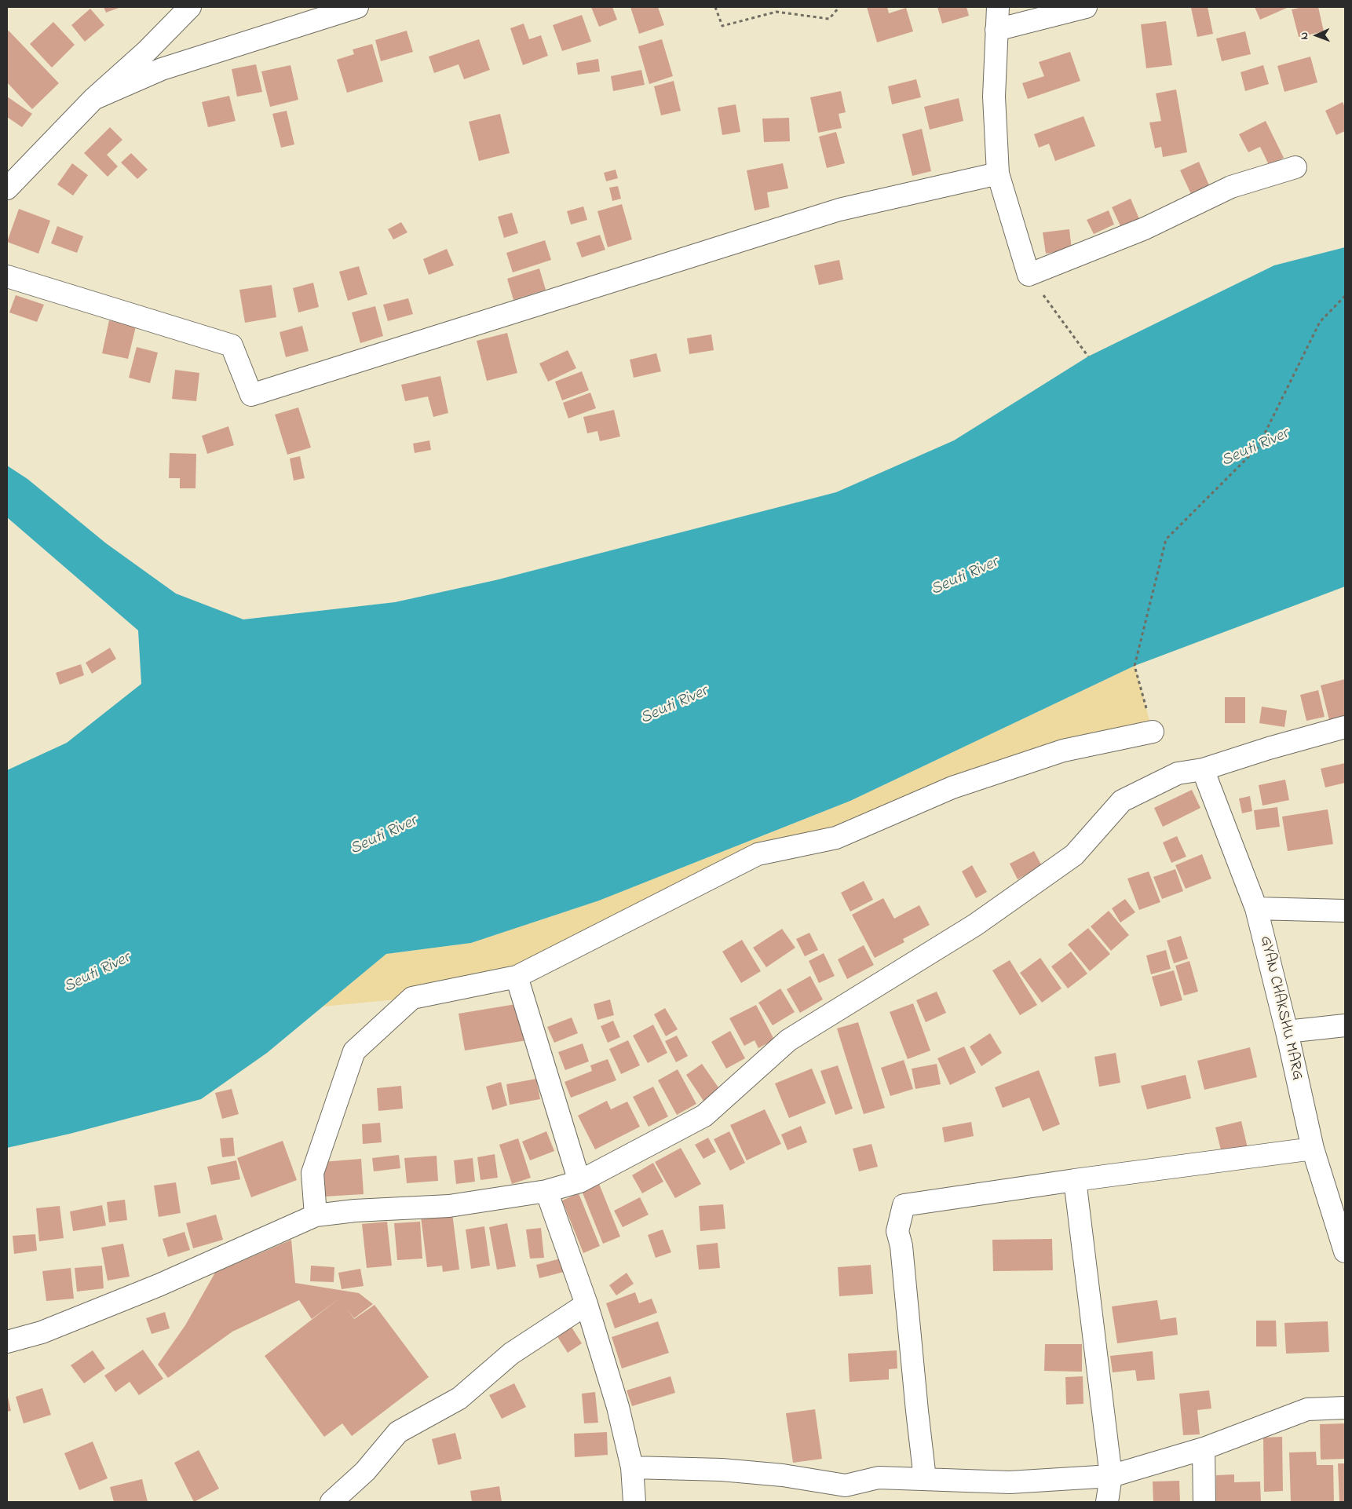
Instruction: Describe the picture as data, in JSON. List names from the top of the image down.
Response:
{
  "streets": {
    "street": ["GYAN CHAKSHU MARG"]
  },
  "water": ["Seuti River"],
  "north": "left"
}
